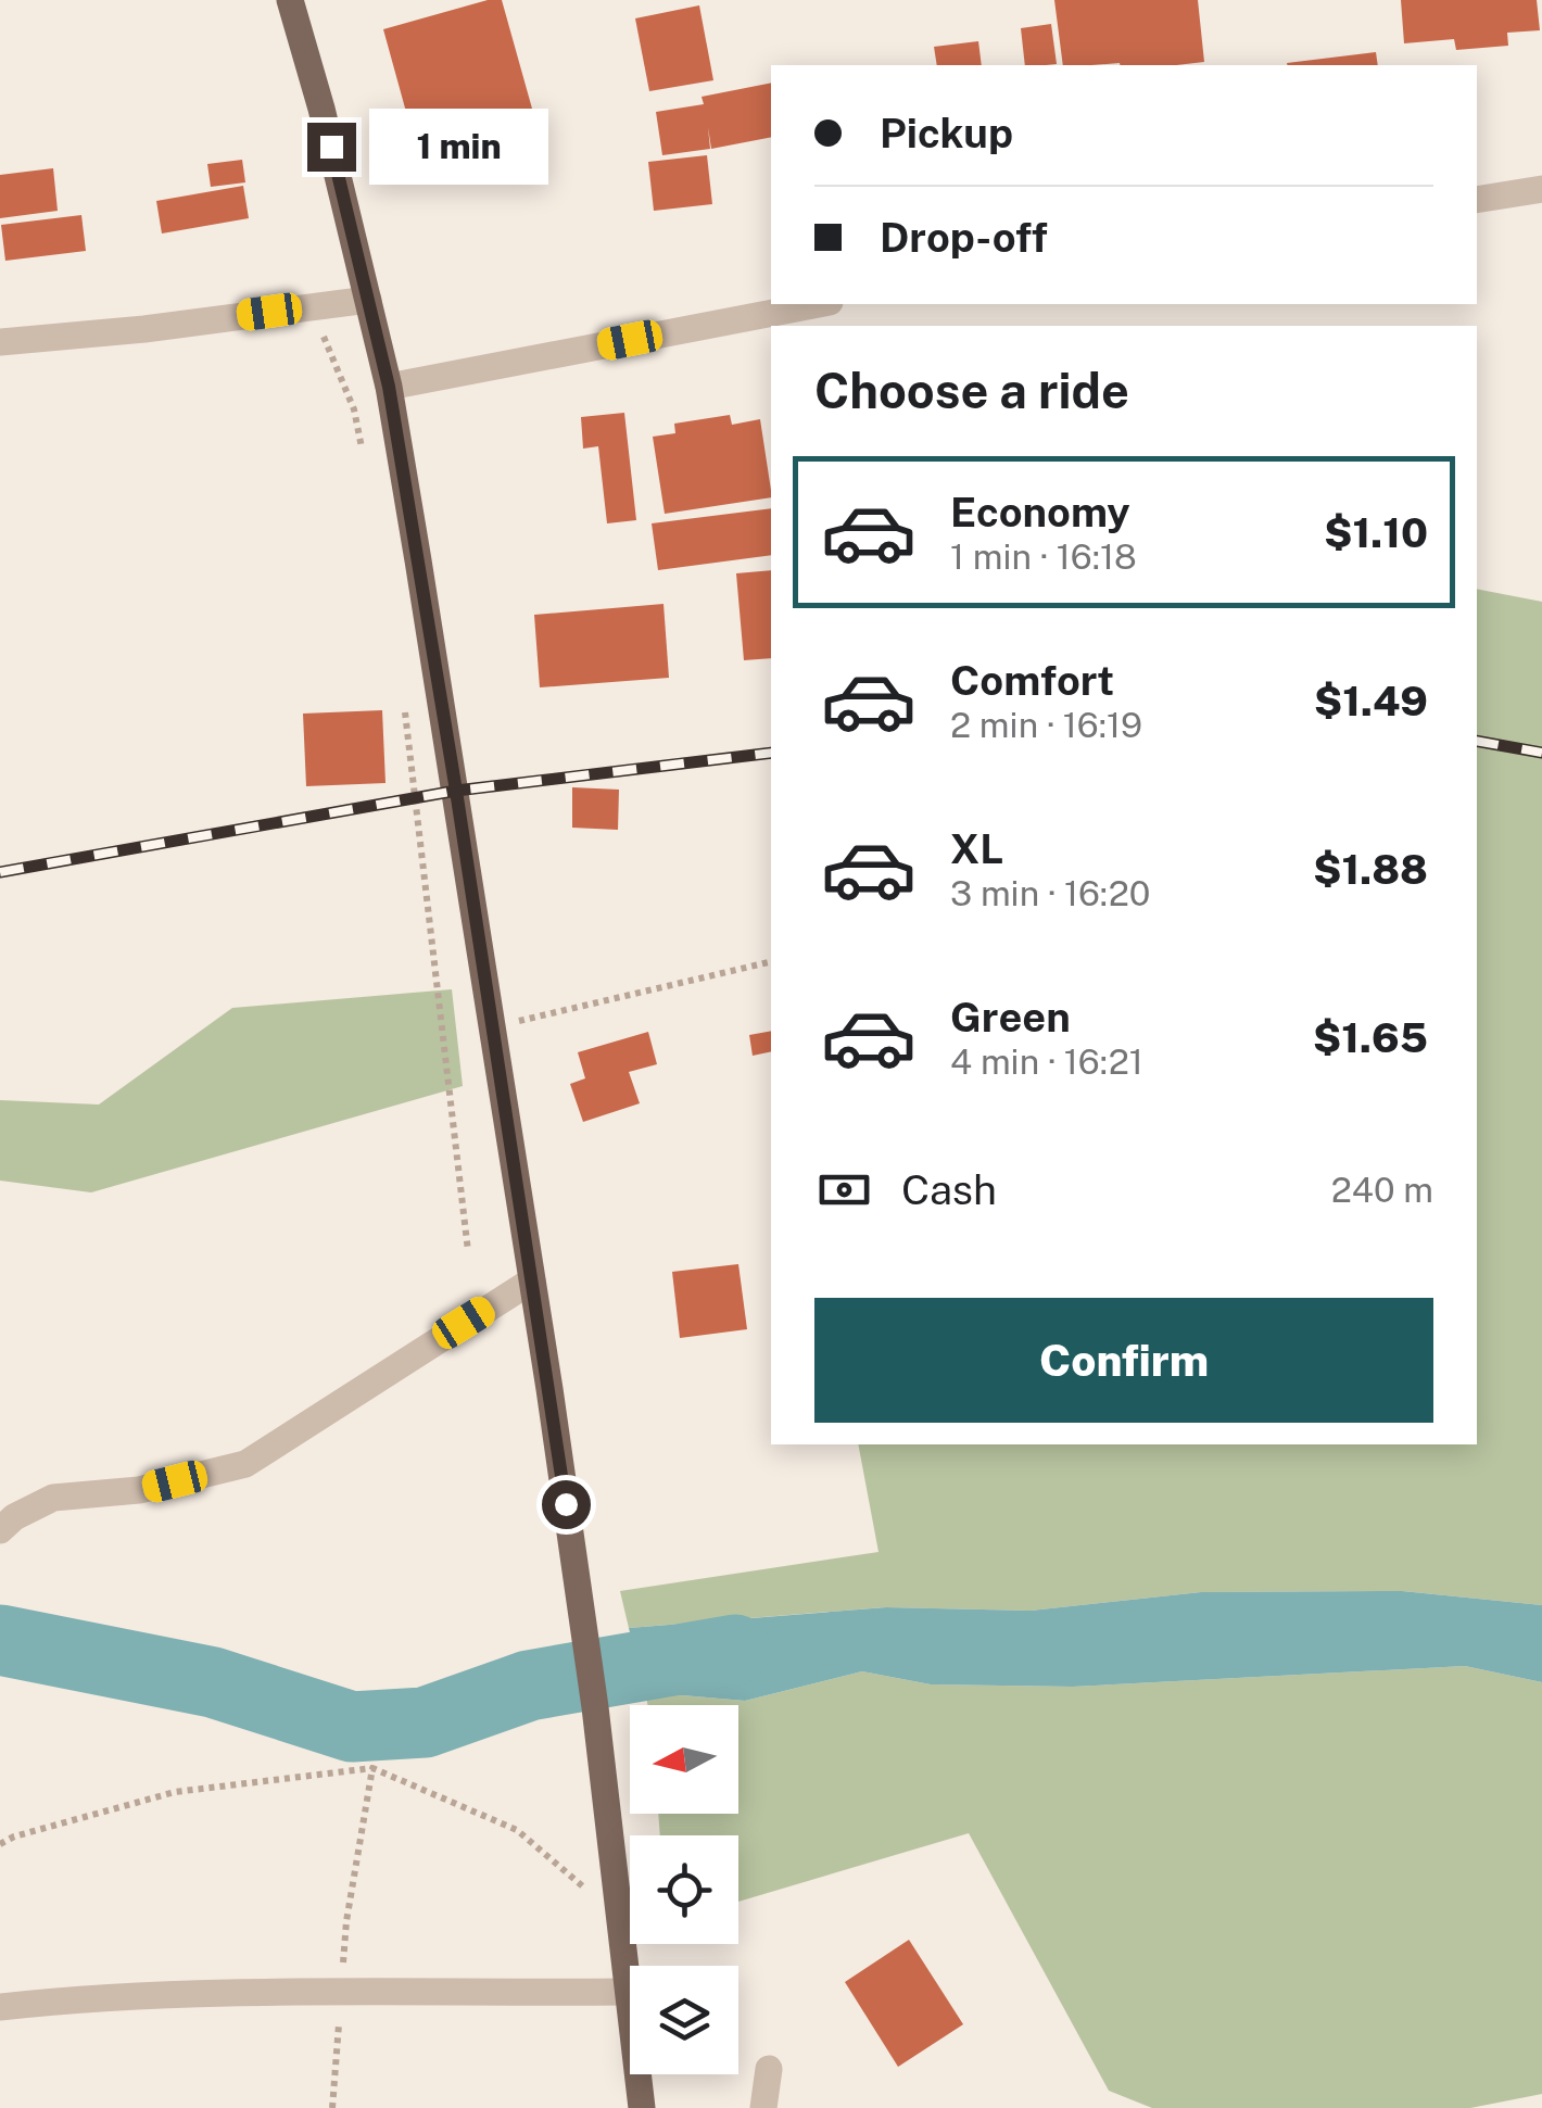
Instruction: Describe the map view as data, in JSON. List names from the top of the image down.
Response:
{
  "north": "left",
  "page": {
    "banner": ["Pickup", "Drop-off"],
    "bubble": "1 min",
    "heading": "Choose a ride",
    "list": [
      {
        "name": "Economy",
        "note": "1 min · 16:18",
        "value": "$1.10"
      },
      {
        "name": "Comfort",
        "note": "2 min · 16:19",
        "value": "$1.49"
      },
      {
        "name": "XL",
        "note": "3 min · 16:20",
        "value": "$1.88"
      },
      {
        "name": "Green",
        "note": "4 min · 16:21",
        "value": "$1.65"
      }
    ],
    "pay": ["Cash", "240 m"],
    "buttons": "Confirm"
  }
}
